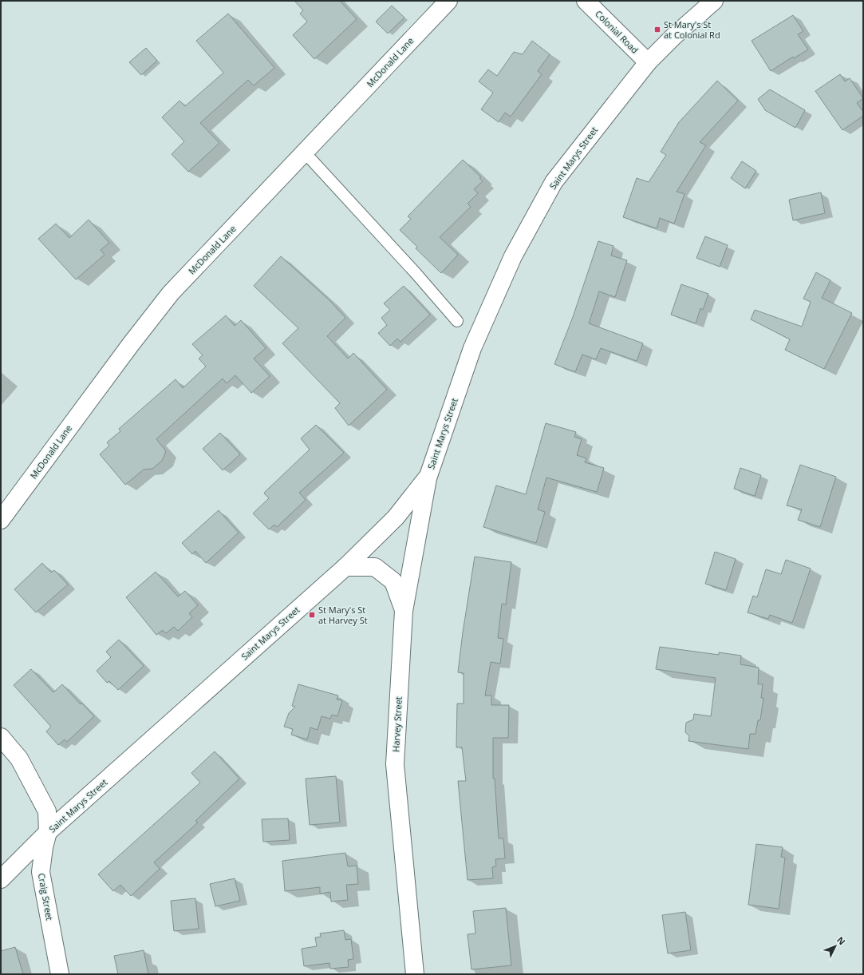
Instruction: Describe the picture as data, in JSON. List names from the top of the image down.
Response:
{
  "streets": {
    "street": [
      "Colonial Road",
      "McDonald Lane",
      "Saint Marys Street",
      "Harvey Street",
      "Craig Street"
    ]
  },
  "crossings": [
    ["Colonial Road", "Saint Marys Street"],
    ["Saint Marys Street", "Harvey Street"],
    ["Saint Marys Street", "Craig Street"]
  ],
  "places": {
    "transit": ["St Mary's St at Colonial Rd", "St Mary's St at Harvey St"]
  },
  "north": "top right"
}
